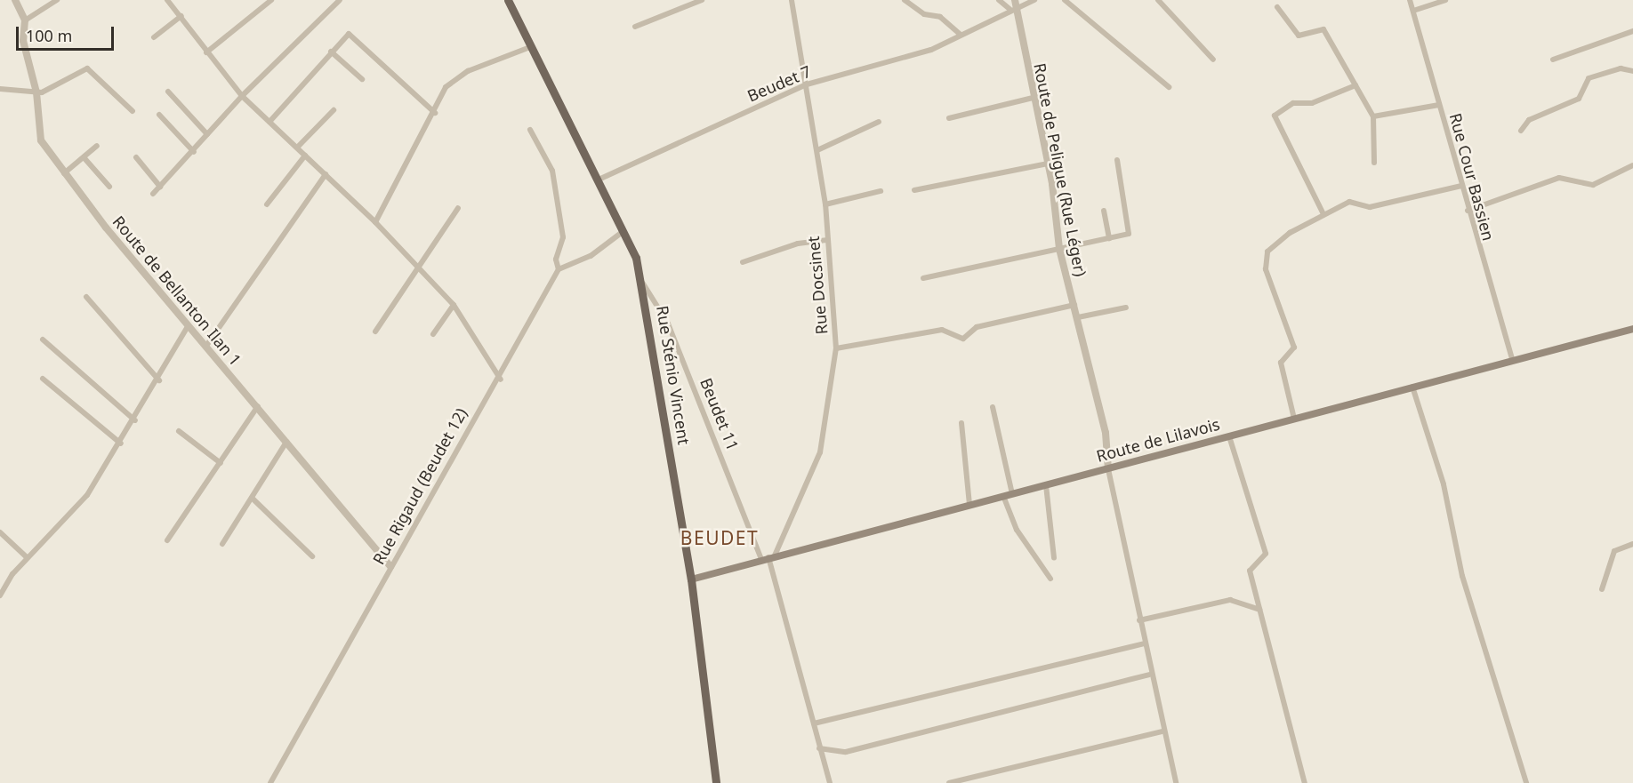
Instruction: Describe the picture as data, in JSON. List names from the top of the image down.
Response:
{
  "streets": {
    "main road": ["Rue Sténio Vincent", "Route de Lilavois"],
    "street": [
      "Beudet 7",
      "Route de Peligue (Rue Léger)",
      "Rue Cour Bassien",
      "Rue Docsinet",
      "Route de Bellanton Ilan 1",
      "Beudet 11",
      "Rue Rigaud (Beudet 12)"
    ]
  },
  "crossings": [
    ["Beudet 7", "Route de Peligue (Rue Léger)"],
    ["Beudet 7", "Rue Docsinet"],
    ["Beudet 7", "Rue Sténio Vincent"],
    ["Route de Peligue (Rue Léger)", "Route de Lilavois"],
    ["Rue Cour Bassien", "Route de Lilavois"],
    ["Rue Docsinet", "Beudet 11"],
    ["Rue Docsinet", "Route de Lilavois"],
    ["Route de Bellanton Ilan 1", "Rue Rigaud (Beudet 12)"],
    ["Rue Sténio Vincent", "Beudet 11"],
    ["Rue Sténio Vincent", "Route de Lilavois"],
    ["Beudet 11", "Route de Lilavois"]
  ],
  "districts": ["BEUDET"],
  "scale_bar": "100 m"
}
